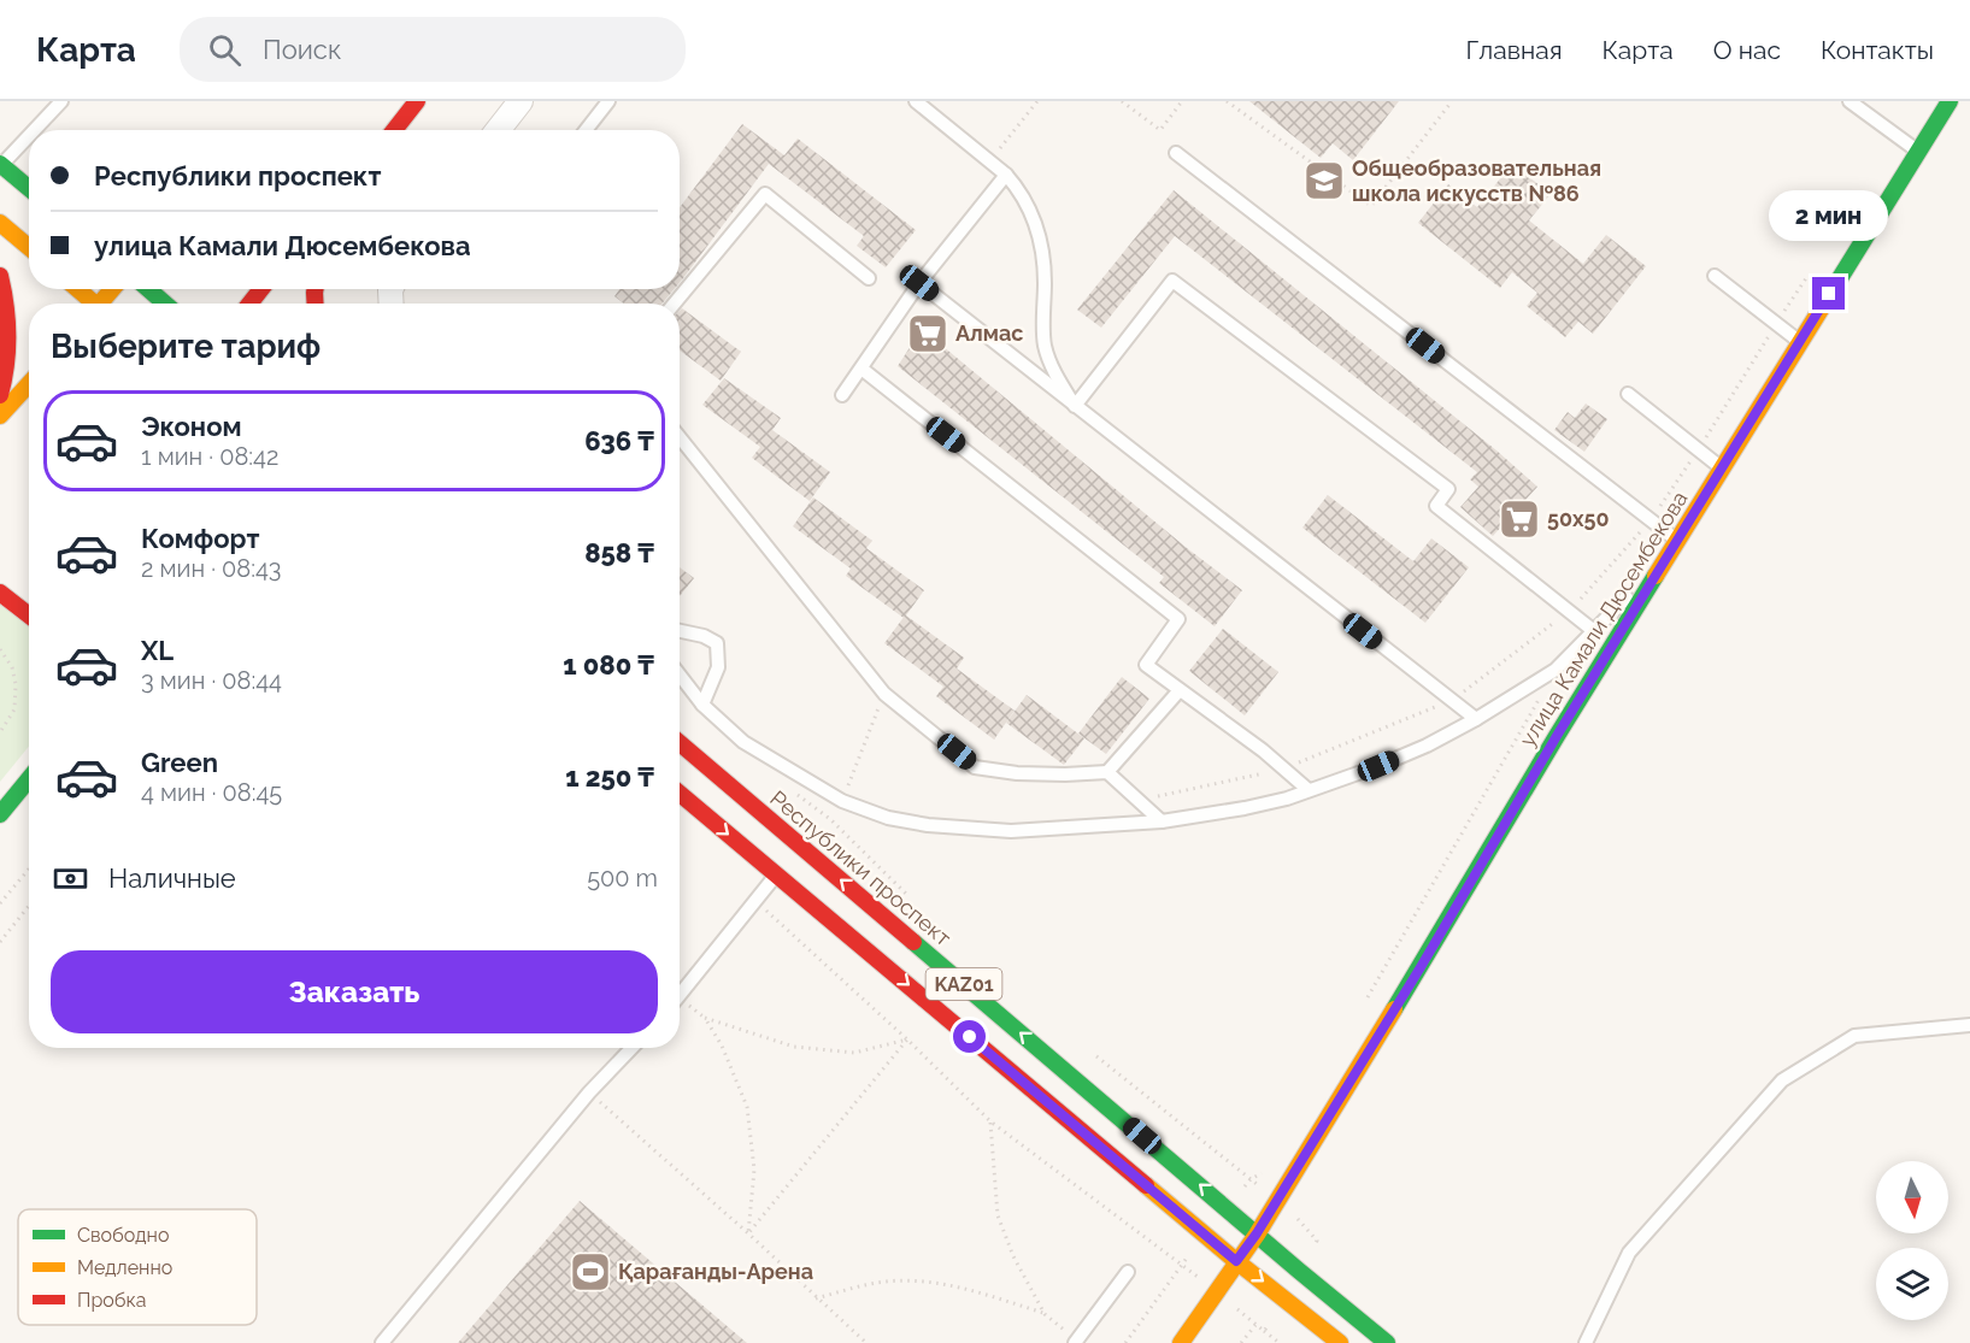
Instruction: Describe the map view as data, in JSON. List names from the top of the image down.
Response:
{
  "streets": {
    "main road": ["улица Камали Дюсембекова", "Республики проспект", "KАZ01"]
  },
  "crossings": [
    ["улица Камали Дюсембекова", "Республики проспект"],
    ["улица Камали Дюсембекова", "KАZ01"]
  ],
  "places": {
    "school or university": ["Общеобразовательная школа искусств №86"],
    "supermarket": ["Алмас", "50х50"],
    "sports": ["Қарағанды-Арена"]
  },
  "legend": ["Свободно", "Медленно", "Пробка"],
  "north": "bottom",
  "page": {
    "header": "Карта",
    "search": "Поиск",
    "nav": [
      "Главная",
      "Карта",
      "О нас",
      "Контакты"
    ],
    "banner": ["Республики проспект", "улица Камали Дюсембекова"],
    "bubble": "2 мин",
    "heading": "Выберите тариф",
    "list": [
      {
        "name": "Эконом",
        "note": "1 мин · 08:42",
        "value": "636 ₸"
      },
      {
        "name": "Комфорт",
        "note": "2 мин · 08:43",
        "value": "858 ₸"
      },
      {
        "name": "XL",
        "note": "3 мин · 08:44",
        "value": "1 080 ₸"
      },
      {
        "name": "Green",
        "note": "4 мин · 08:45",
        "value": "1 250 ₸"
      }
    ],
    "pay": ["Наличные", "500 m"],
    "buttons": "Заказать"
  }
}
